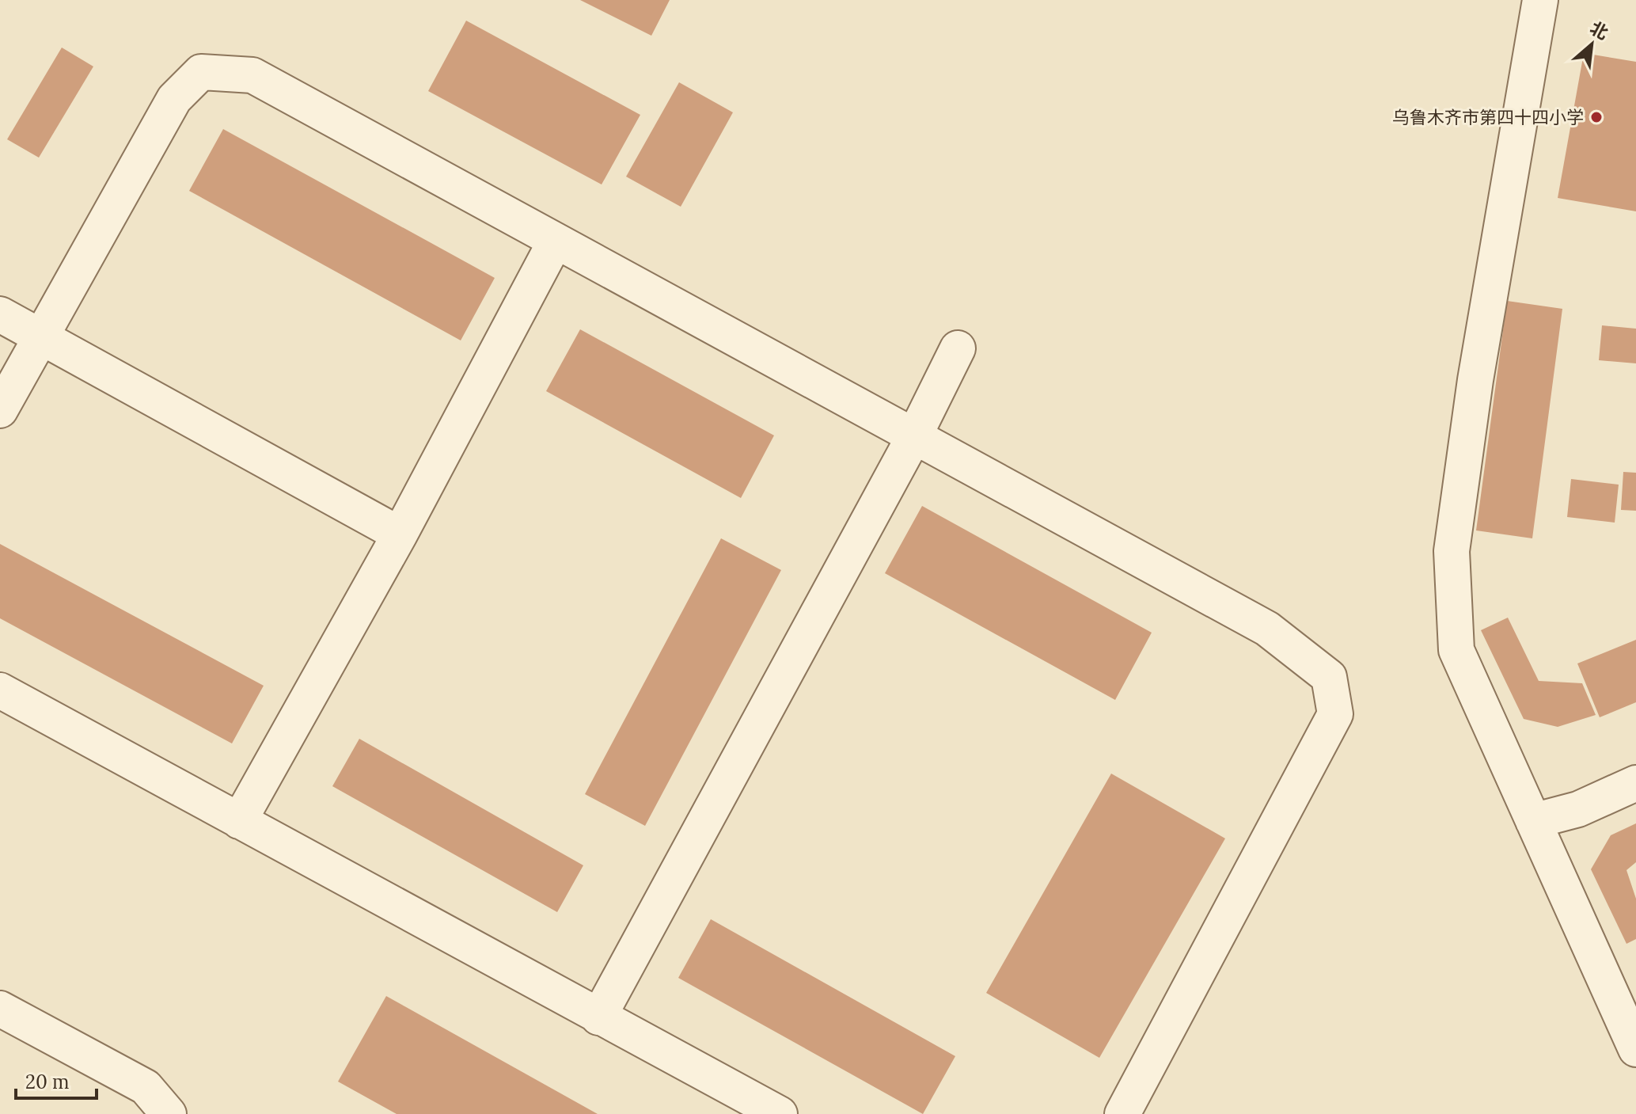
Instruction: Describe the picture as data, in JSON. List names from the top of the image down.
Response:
{
  "places": ["乌鲁木齐市第四十四小学"],
  "scale_bar": "20 m",
  "north": "top right"
}
